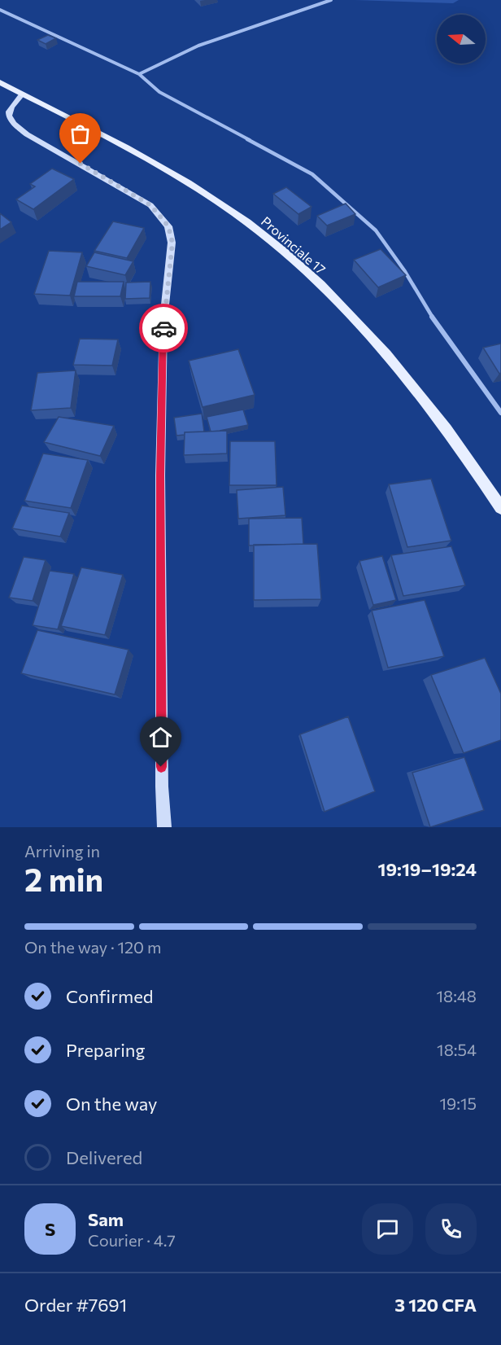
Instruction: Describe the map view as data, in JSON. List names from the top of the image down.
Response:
{
  "streets": {
    "main road": ["Provinciale 17"]
  },
  "north": "left",
  "page": {
    "heading": ["2 min", "Arriving in", "19:19–19:24"],
    "panel": [
      "Sam",
      "Courier · 4.7",
      "Order #7691",
      "3 120 CFA"
    ],
    "bar": "On the way · 120 m",
    "list": [
      ["Confirmed", "18:48"],
      ["Preparing", "18:54"],
      ["On the way", "19:15"],
      "Delivered"
    ],
    "round": "S"
  }
}
